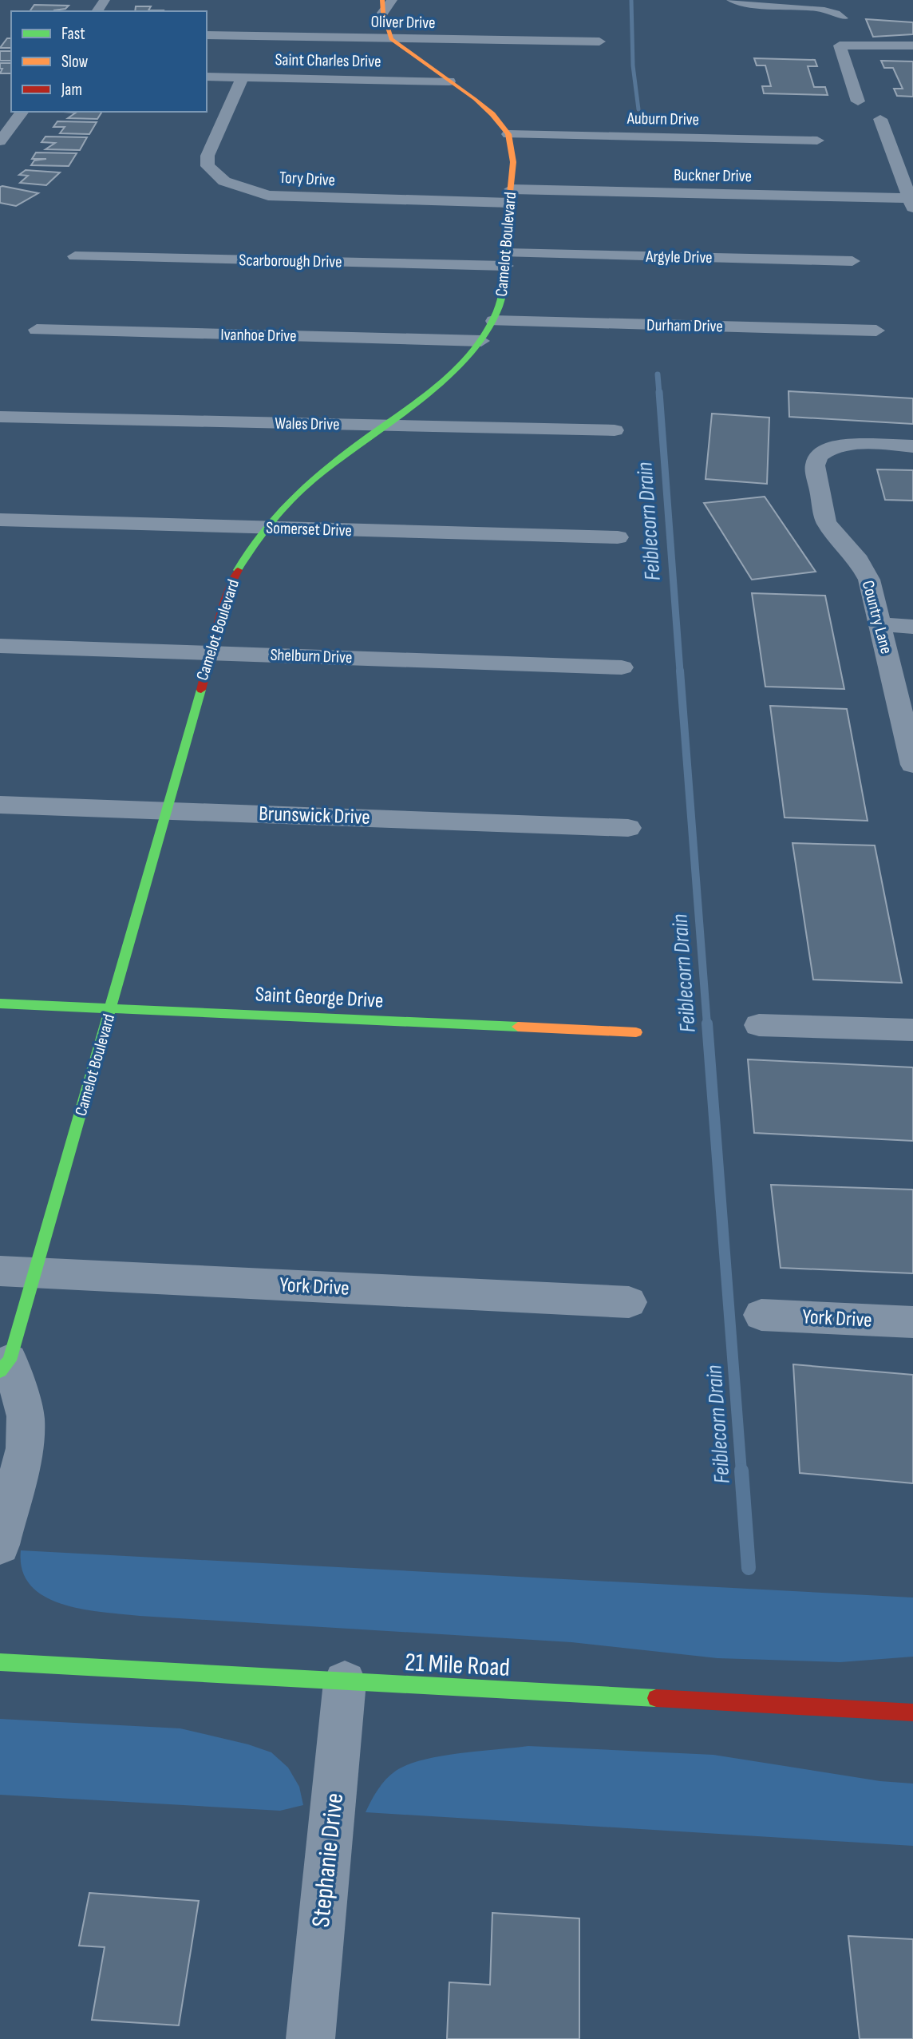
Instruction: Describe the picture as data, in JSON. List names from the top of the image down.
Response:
{
  "streets": {
    "street": [
      "Oliver Drive",
      "Saint Charles Drive",
      "Auburn Drive",
      "Buckner Drive",
      "Tory Drive",
      "Camelot Boulevard",
      "Argyle Drive",
      "Scarborough Drive",
      "Durham Drive",
      "Ivanhoe Drive",
      "Wales Drive",
      "Somerset Drive",
      "Country Lane",
      "Shelburn Drive",
      "Brunswick Drive",
      "Saint George Drive",
      "York Drive",
      "21 Mile Road",
      "Stephanie Drive"
    ]
  },
  "crossings": [
    ["Saint Charles Drive", "Tory Drive"],
    ["Auburn Drive", "Camelot Boulevard"],
    ["Buckner Drive", "Tory Drive"],
    ["Buckner Drive", "Camelot Boulevard"],
    ["Tory Drive", "Camelot Boulevard"],
    ["Camelot Boulevard", "Argyle Drive"],
    ["Camelot Boulevard", "Scarborough Drive"],
    ["Camelot Boulevard", "Durham Drive"],
    ["Camelot Boulevard", "Ivanhoe Drive"],
    ["Camelot Boulevard", "Wales Drive"],
    ["Camelot Boulevard", "Somerset Drive"],
    ["Camelot Boulevard", "Shelburn Drive"],
    ["Camelot Boulevard", "Brunswick Drive"],
    ["Camelot Boulevard", "Saint George Drive"],
    ["Camelot Boulevard", "York Drive"],
    ["Argyle Drive", "Scarborough Drive"],
    ["21 Mile Road", "Stephanie Drive"]
  ],
  "water": ["Feiblecorn Drain"],
  "legend": ["Fast", "Slow", "Jam"]
}
